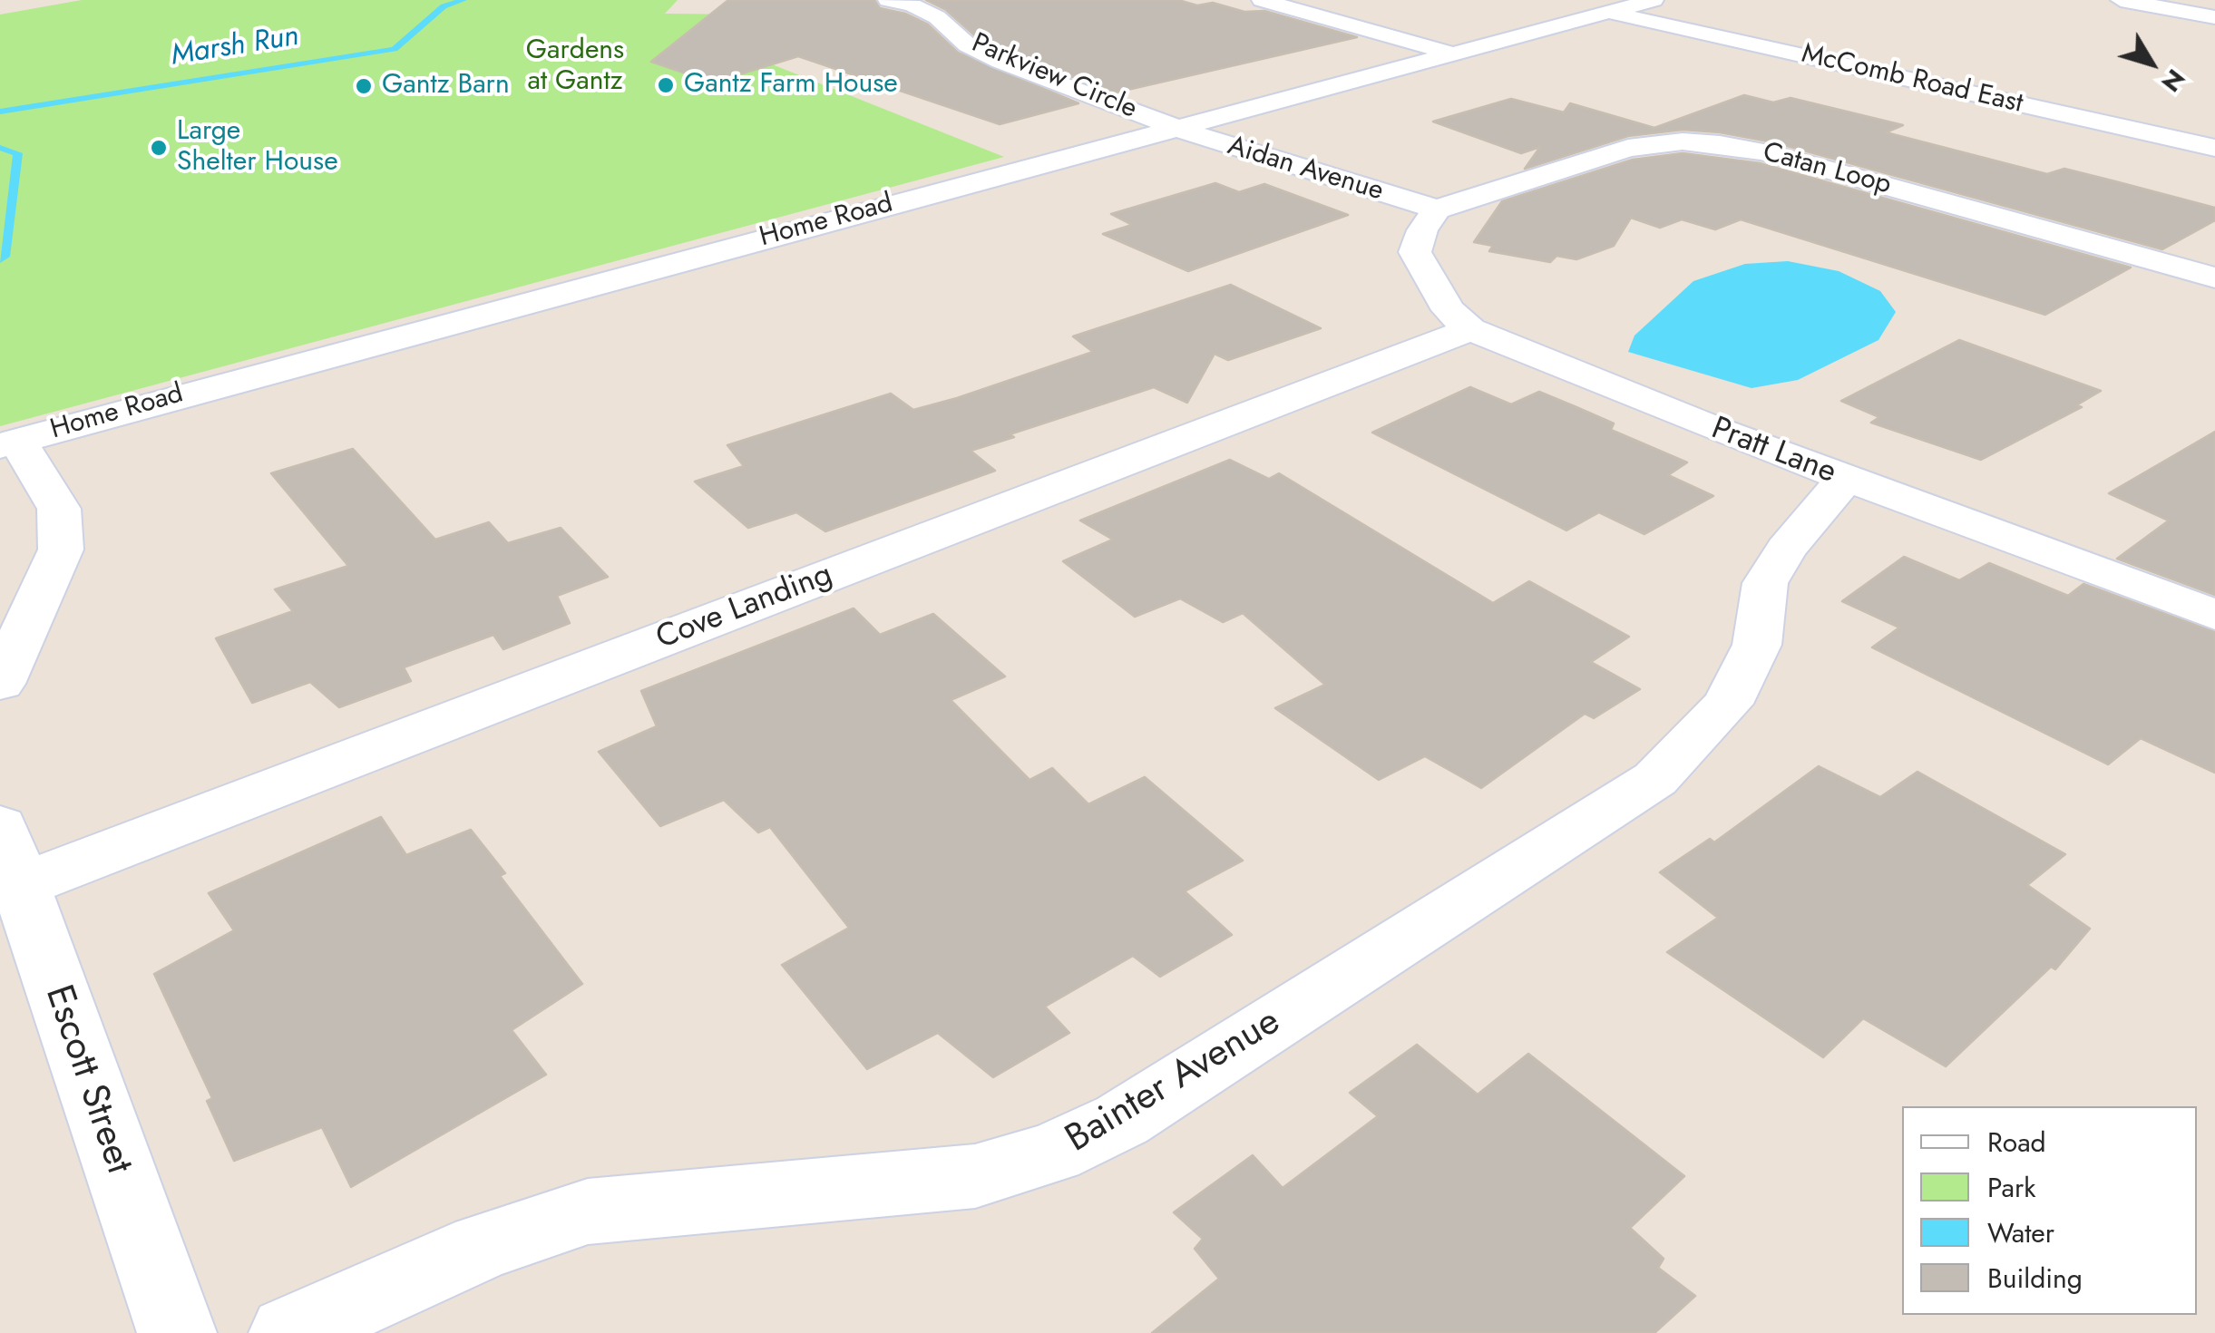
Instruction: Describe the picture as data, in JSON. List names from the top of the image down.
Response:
{
  "streets": {
    "street": [
      "Parkview Circle",
      "McComb Road East",
      "Aidan Avenue",
      "Catan Loop",
      "Home Road",
      "Pratt Lane",
      "Cove Landing",
      "Escott Street",
      "Bainter Avenue"
    ]
  },
  "crossings": [
    ["Parkview Circle", "Aidan Avenue"],
    ["Parkview Circle", "Home Road"],
    ["McComb Road East", "Home Road"],
    ["Aidan Avenue", "Catan Loop"],
    ["Aidan Avenue", "Home Road"],
    ["Aidan Avenue", "Pratt Lane"],
    ["Catan Loop", "Pratt Lane"],
    ["Pratt Lane", "Cove Landing"],
    ["Pratt Lane", "Bainter Avenue"],
    ["Cove Landing", "Escott Street"]
  ],
  "water": ["Marsh Run"],
  "parks": ["Gardens at Gantz"],
  "places": ["Gantz Farm House", "Gantz Barn", "Large Shelter House"],
  "legend": [
    "Road",
    "Park",
    "Water",
    "Building"
  ],
  "north": "bottom right"
}
